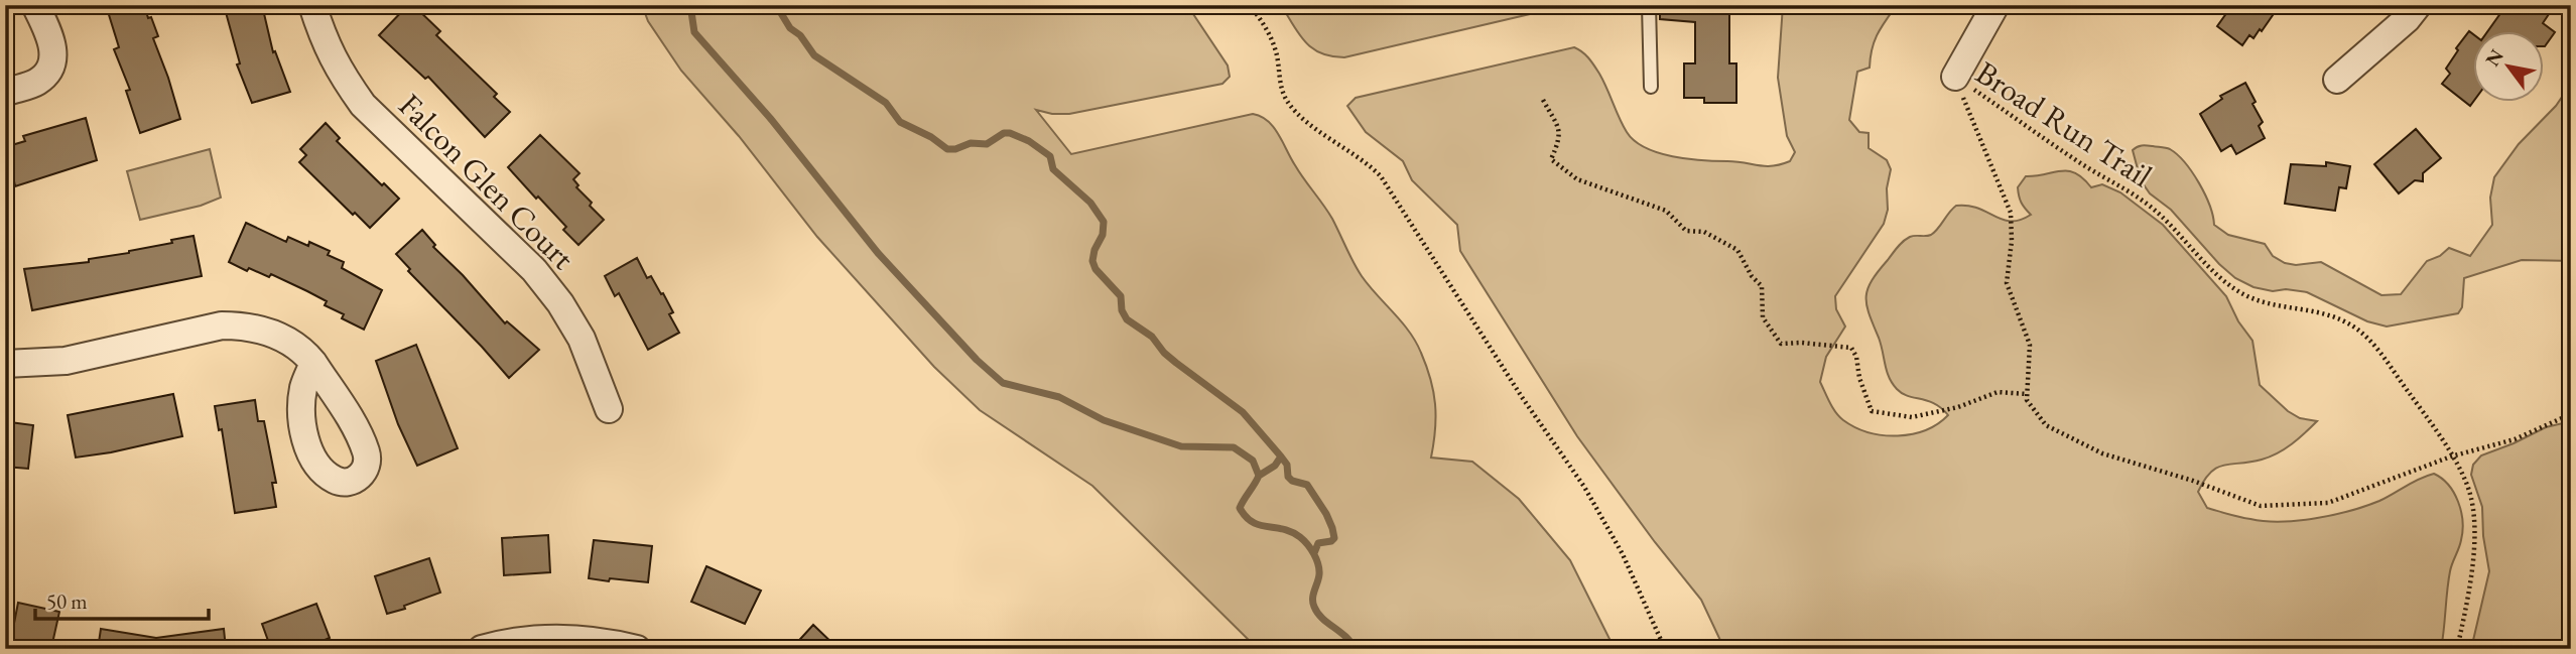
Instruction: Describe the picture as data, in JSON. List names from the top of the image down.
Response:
{
  "streets": {
    "street": ["Falcon Glen Court"],
    "path": ["Broad Run Trail"]
  },
  "scale_bar": "50 m",
  "north": "top left"
}
